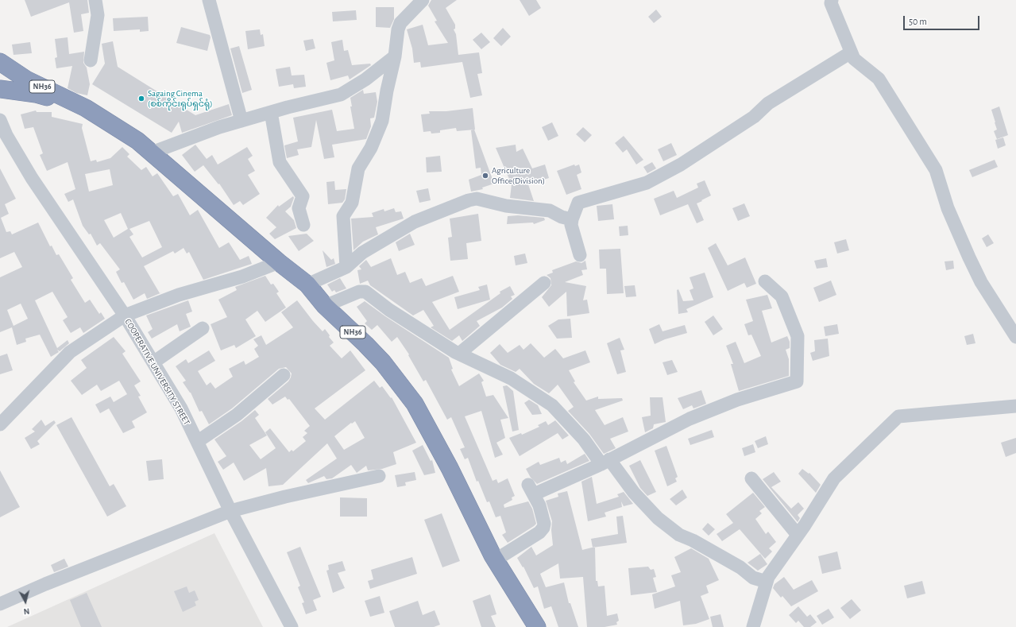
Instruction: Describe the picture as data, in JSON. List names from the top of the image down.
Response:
{
  "streets": {
    "highway": ["NH36"],
    "street": ["COOPERATIVE UNIVERSITY STREET"]
  },
  "places": ["Sagaing Cinema (စစ်ကိုင်းရုပ်ရှင်ရုံ)", "Agriculture Office(Division)"],
  "scale_bar": "50 m",
  "north": "bottom"
}
